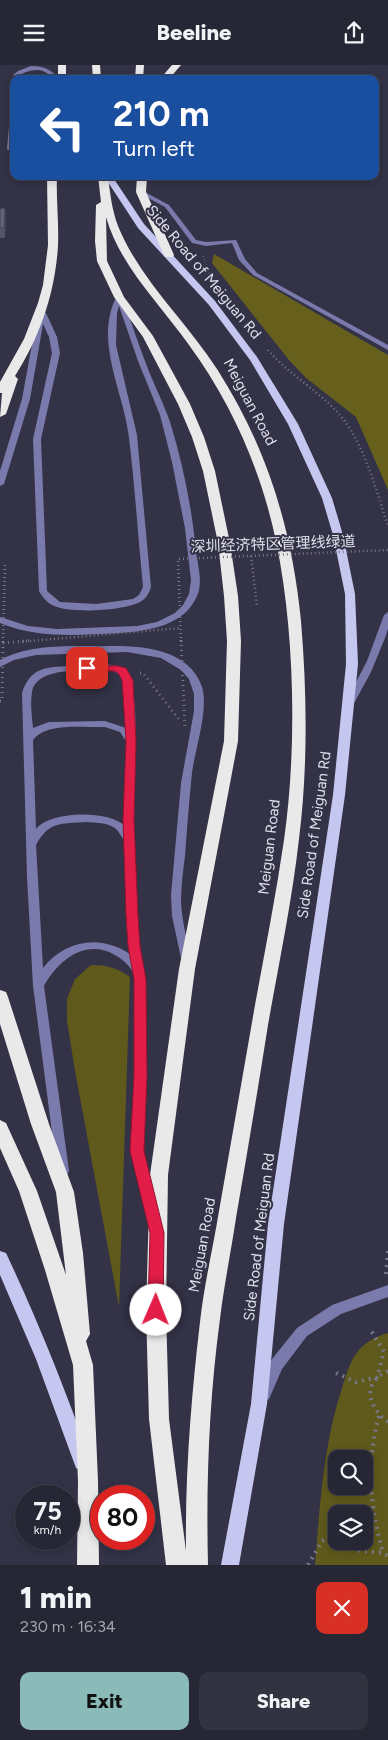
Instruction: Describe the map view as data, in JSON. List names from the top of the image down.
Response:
{
  "streets": {
    "highway": ["Meiguan Road"],
    "main road": ["Side Road of Meiguan Rd"],
    "path": ["深圳经济特区管理线绿道"]
  },
  "page": {
    "header": "Beeline",
    "turn": ["210 m", "Turn left"],
    "speed": "75 km/h",
    "limit": "80",
    "heading": ["1 min", "230 m · 16:34"],
    "buttons": ["Exit", "Share"]
  }
}
